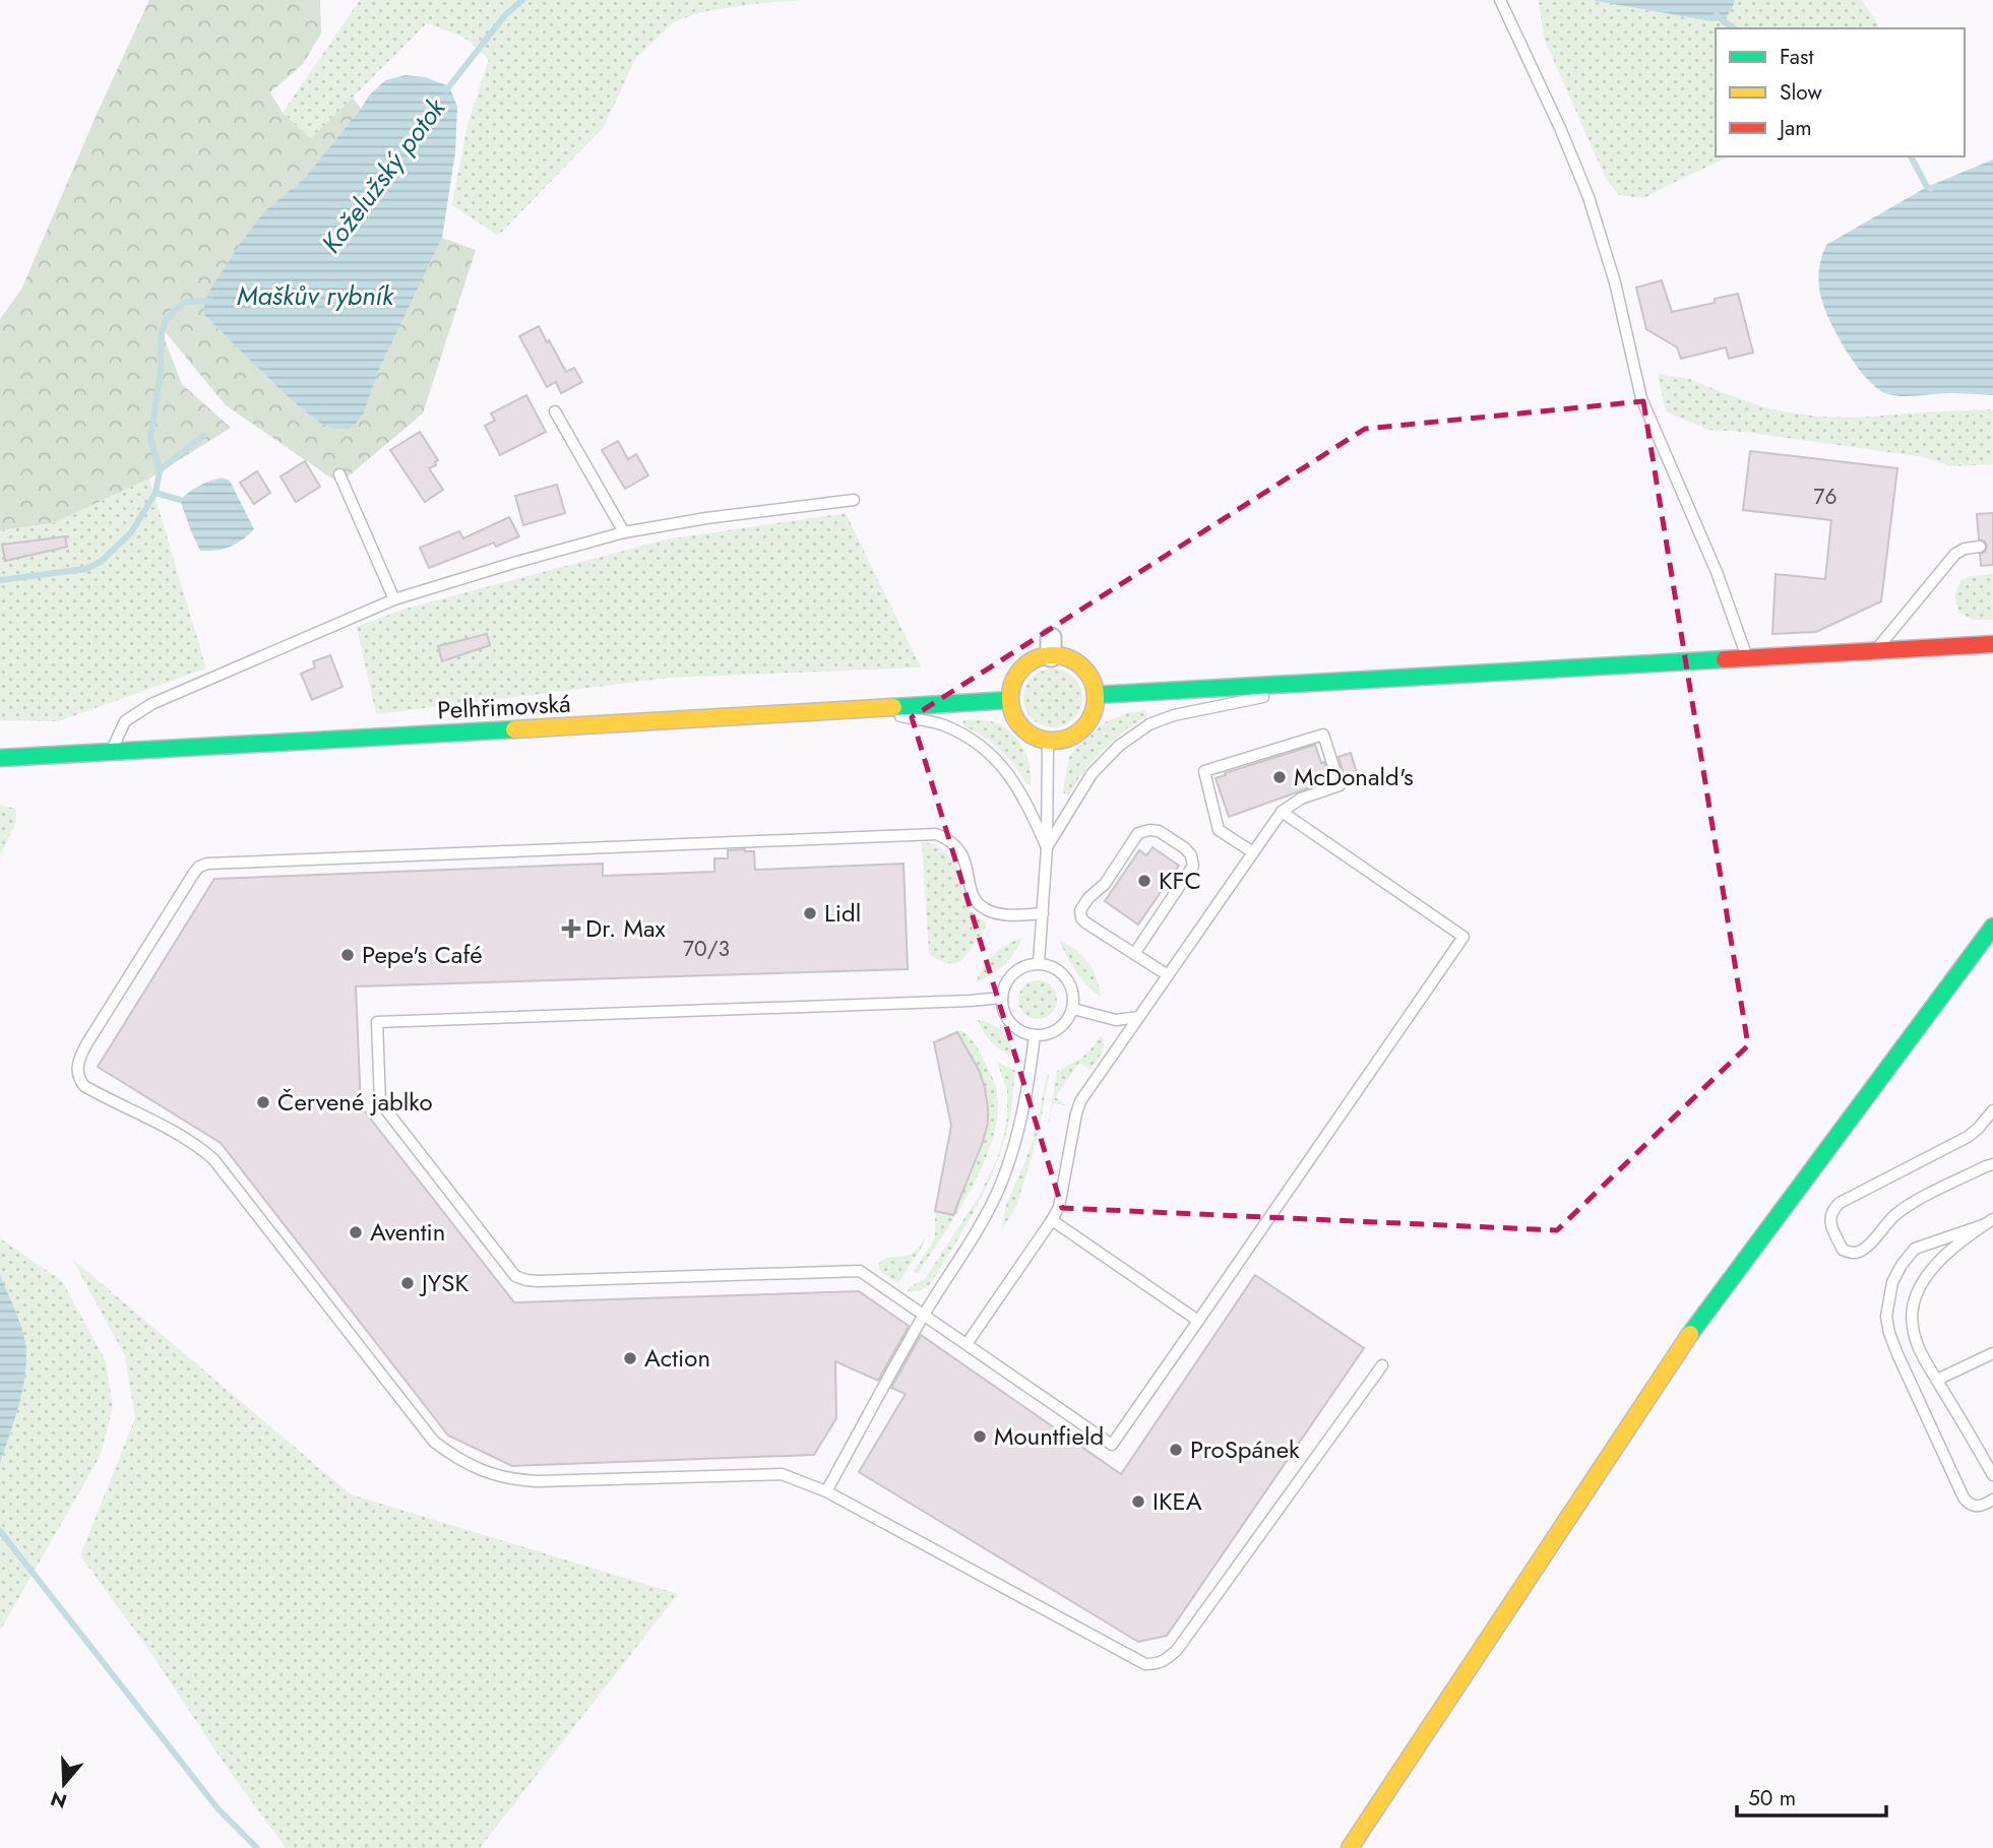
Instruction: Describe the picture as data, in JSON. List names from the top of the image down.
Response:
{
  "streets": {
    "main road": ["Pelhřimovská"]
  },
  "water": ["Koželužský potok", "Maškův rybník"],
  "places": {
    "other": [
      "McDonald's",
      "KFC",
      "Lidl",
      "Pepe's Café",
      "Červené jablko",
      "Aventin",
      "JYSK",
      "Action",
      "Mountfield",
      "ProSpánek",
      "IKEA"
    ],
    "health": ["Dr. Max"]
  },
  "house_numbers": ["76", "70/3"],
  "legend": ["Fast", "Slow", "Jam"],
  "scale_bar": "50 m",
  "north": "bottom"
}
